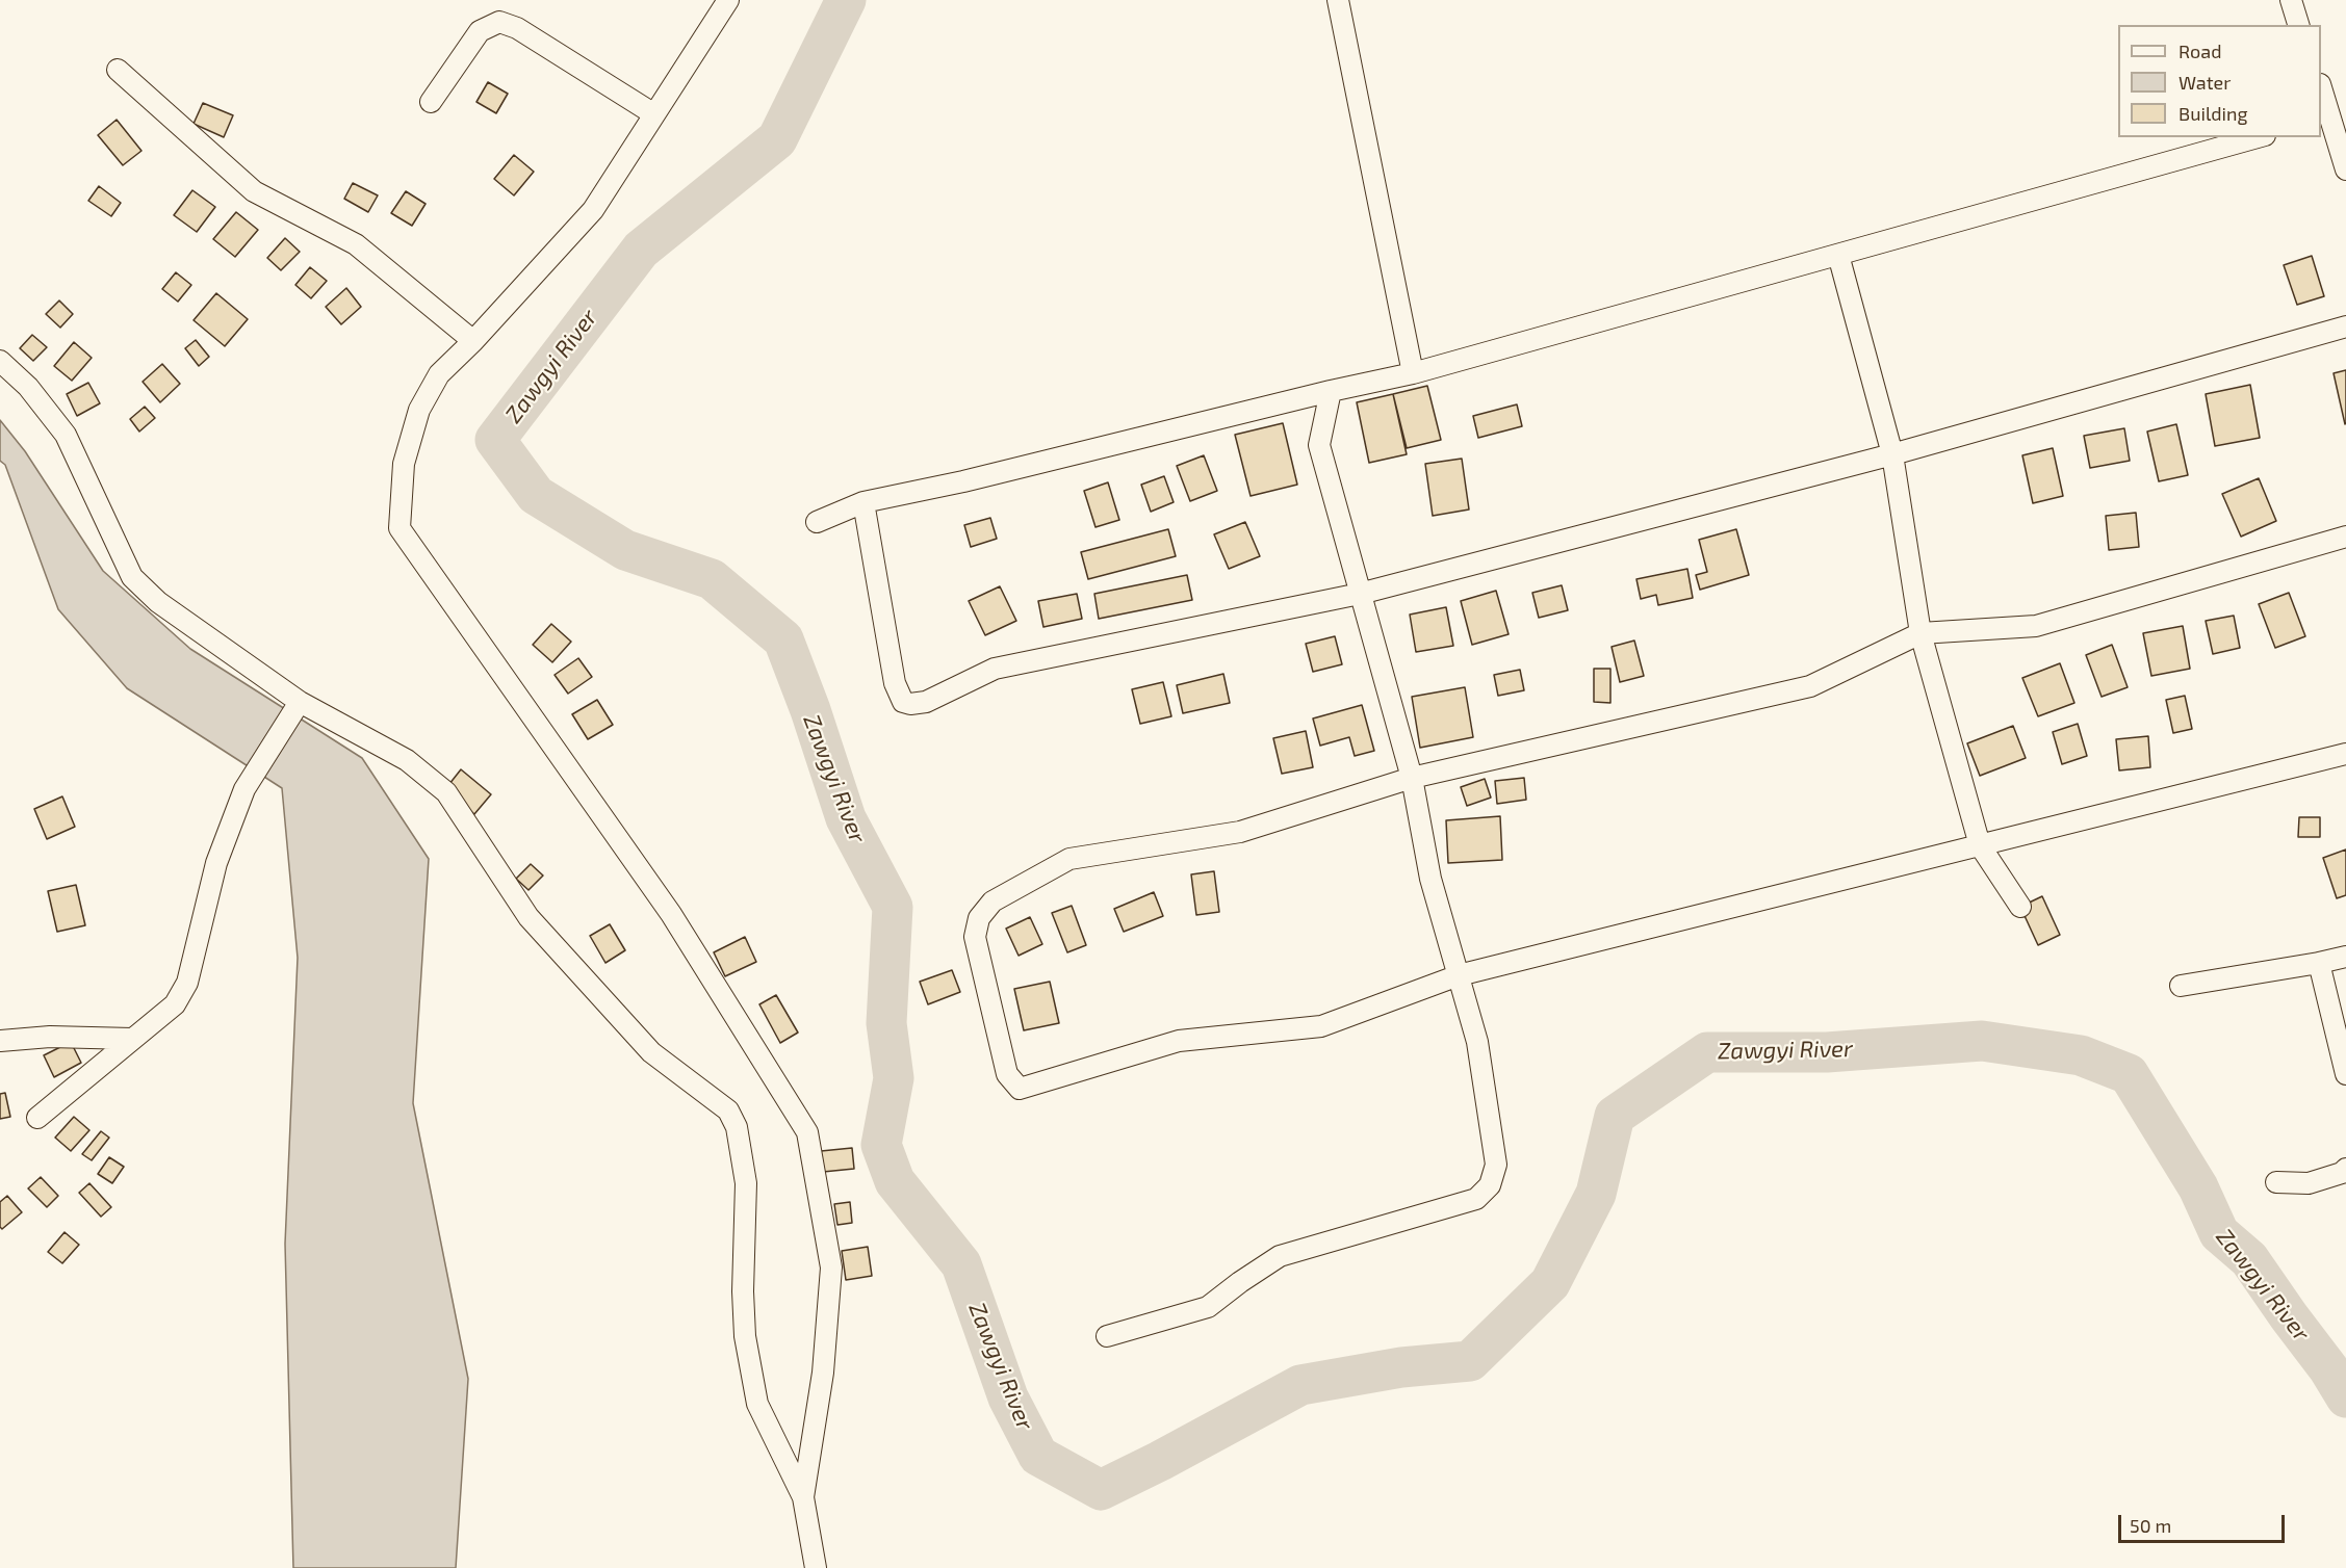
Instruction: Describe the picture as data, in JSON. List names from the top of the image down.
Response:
{
  "water": ["Zawgyi River"],
  "legend": ["Road", "Water", "Building"],
  "scale_bar": "50 m"
}
